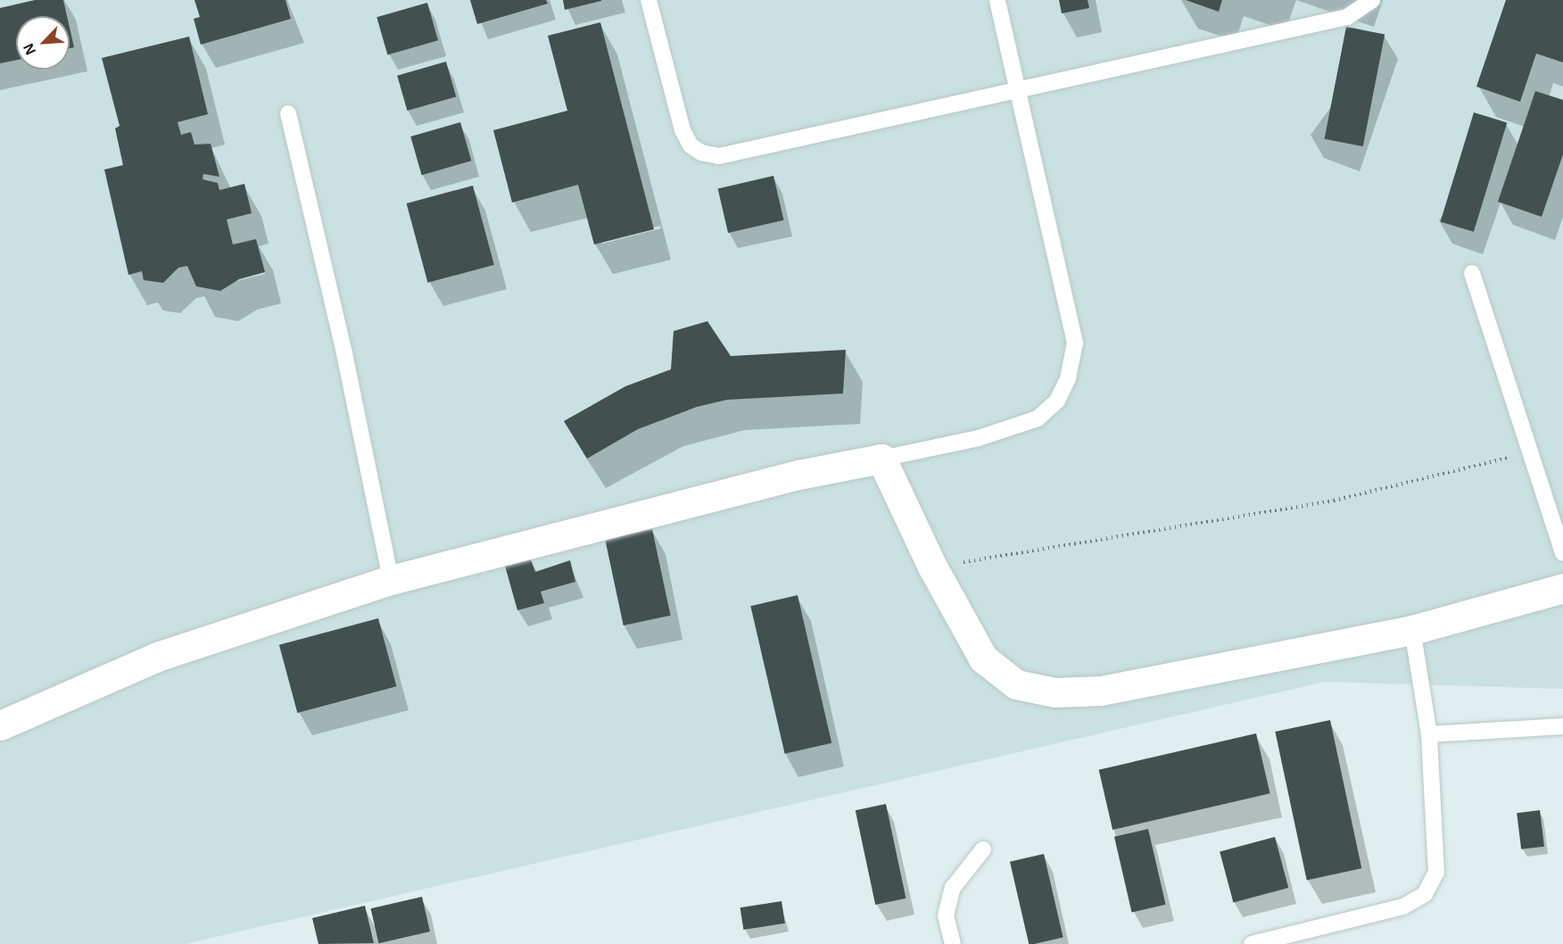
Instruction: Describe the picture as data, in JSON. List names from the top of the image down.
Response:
{
  "north": "bottom left"
}
